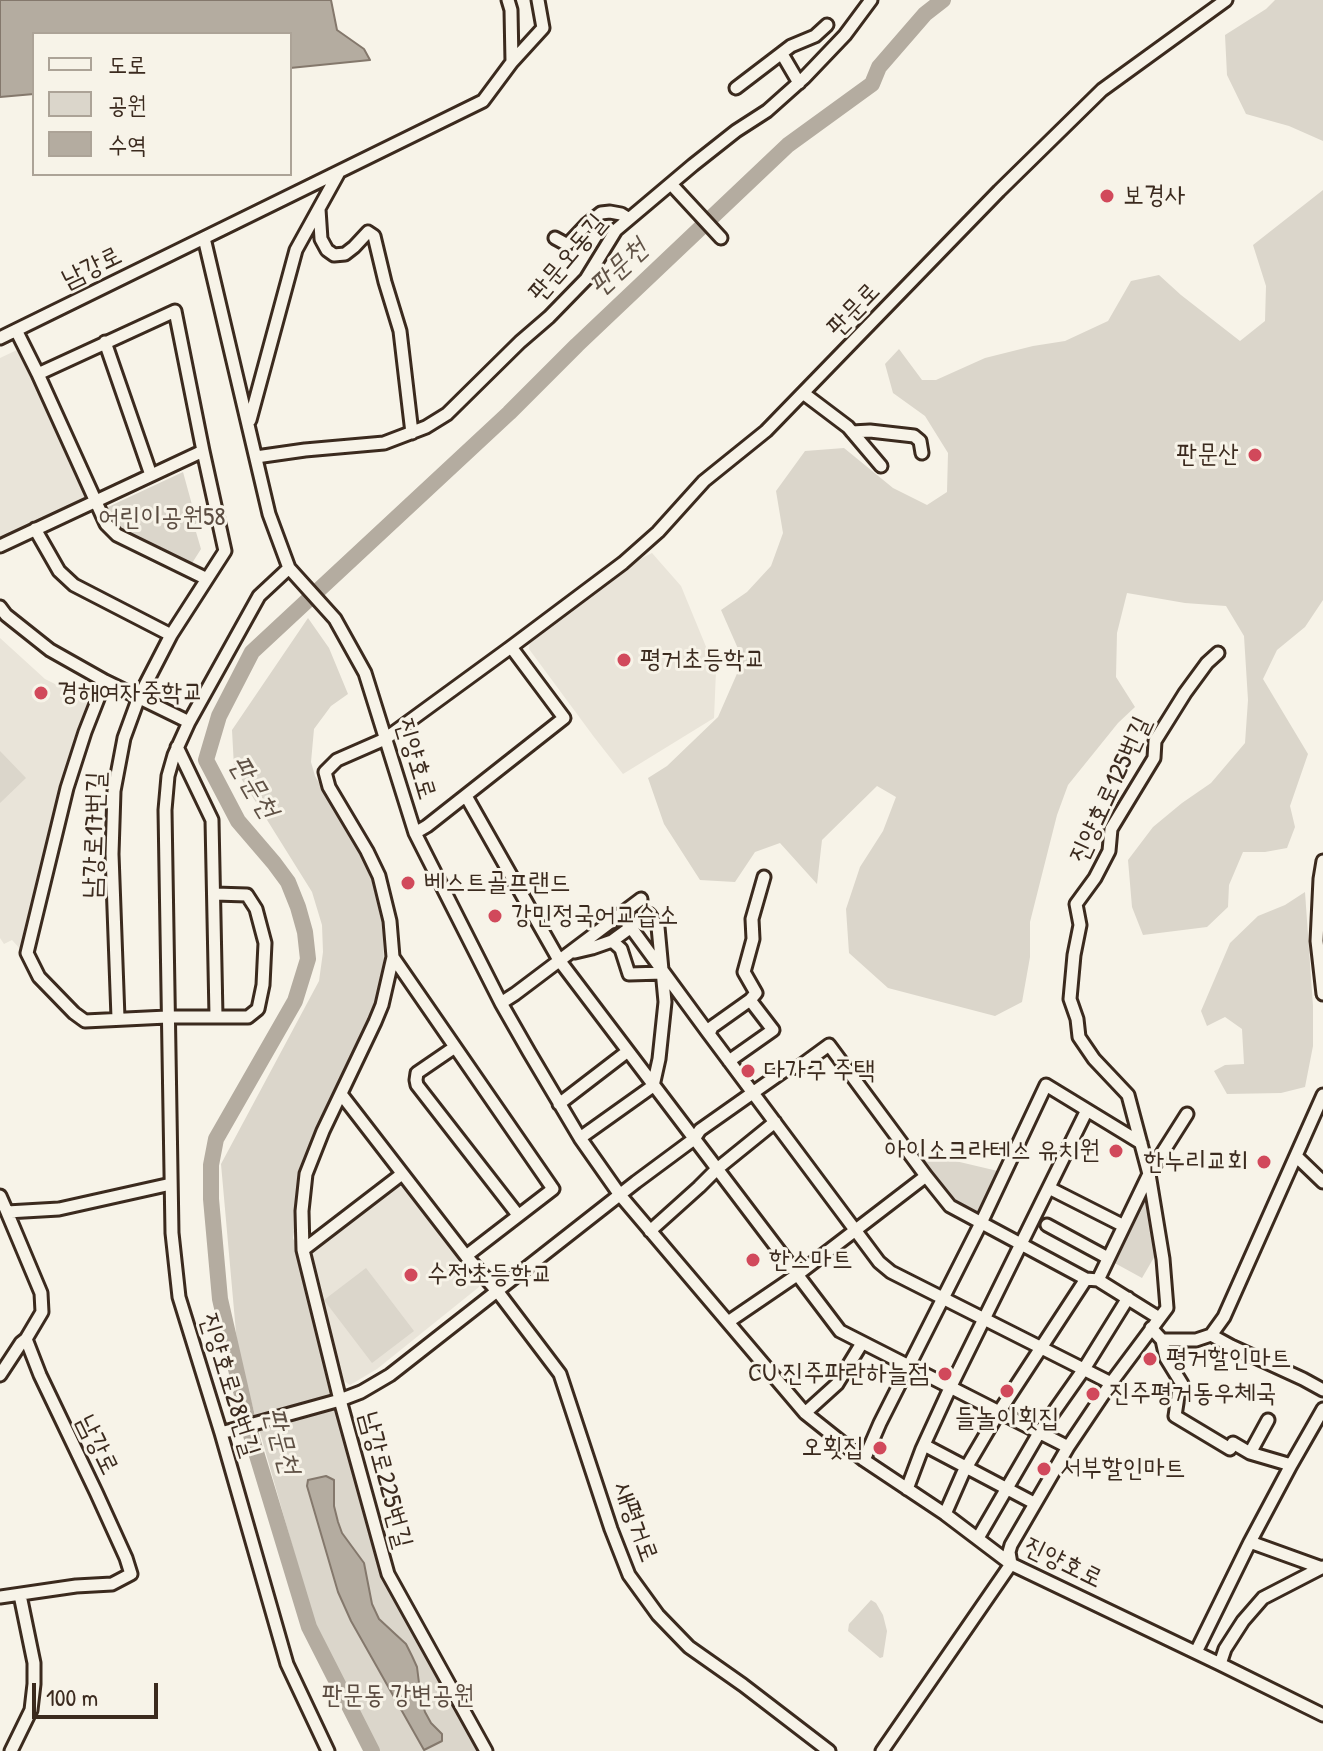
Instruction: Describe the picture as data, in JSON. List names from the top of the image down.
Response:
{
  "streets": {
    "street": [
      "판문오동길",
      "남강로",
      "판문로",
      "진양호로",
      "진양호로125번길",
      "남강로17번길",
      "진양호로28번길",
      "남강로225번길",
      "새평거로"
    ]
  },
  "crossings": [
    ["판문오동길", "진양호로"],
    ["남강로", "진양호로"],
    ["판문로", "진양호로"],
    ["진양호로", "진양호로125번길"],
    ["진양호로", "진양호로28번길"],
    ["진양호로", "남강로225번길"],
    ["남강로225번길", "새평거로"]
  ],
  "water": ["판문천"],
  "parks": ["어린이공원58", "판문동 강변공원"],
  "places": [
    "보경사",
    "판문산",
    "평거초등학교",
    "경해여자중학교",
    "베스트골프랜드",
    "강민정국어교습소",
    "다가구 주택",
    "아이소크라테스 유치원",
    "한누리교회",
    "한스마트",
    "수정초등학교",
    "평거할인마트",
    "CU 진주파란하늘점",
    "들놀이횟집",
    "진주평거동우체국",
    "오횟집",
    "서부할인마트"
  ],
  "legend": ["도로", "공원", "수역"],
  "scale_bar": "100 m"
}
